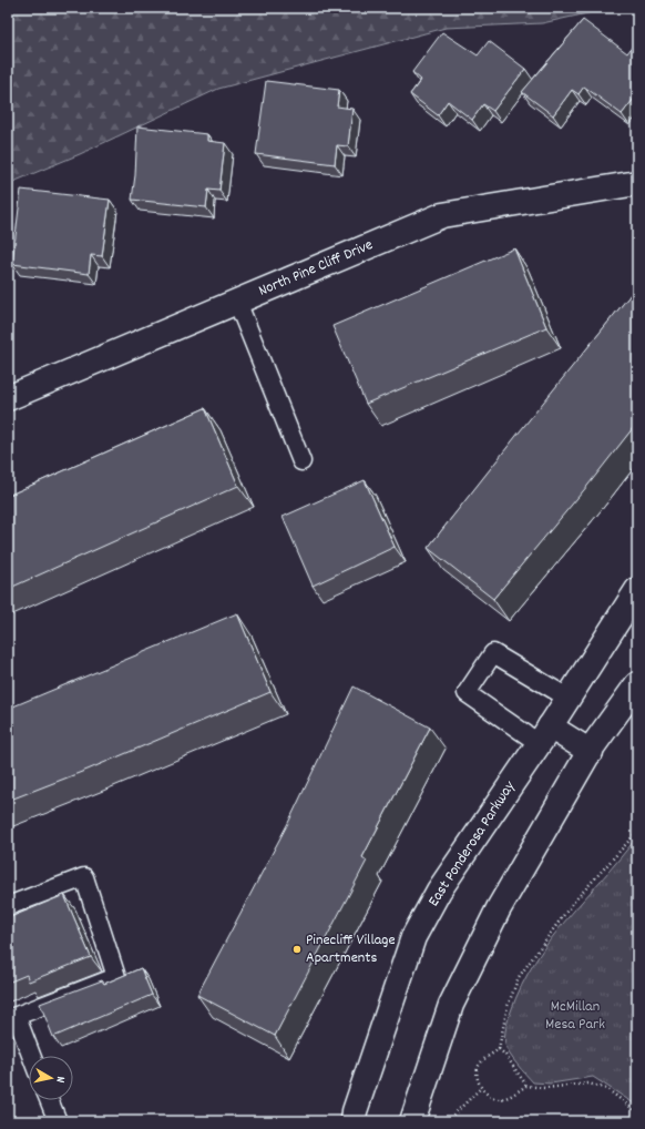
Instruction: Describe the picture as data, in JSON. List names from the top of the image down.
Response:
{
  "streets": {
    "street": ["North Pine Cliff Drive", "East Ponderosa Parkway"]
  },
  "parks": ["McMillan Mesa Park"],
  "places": ["Pinecliff Village Apartments"],
  "north": "right"
}
